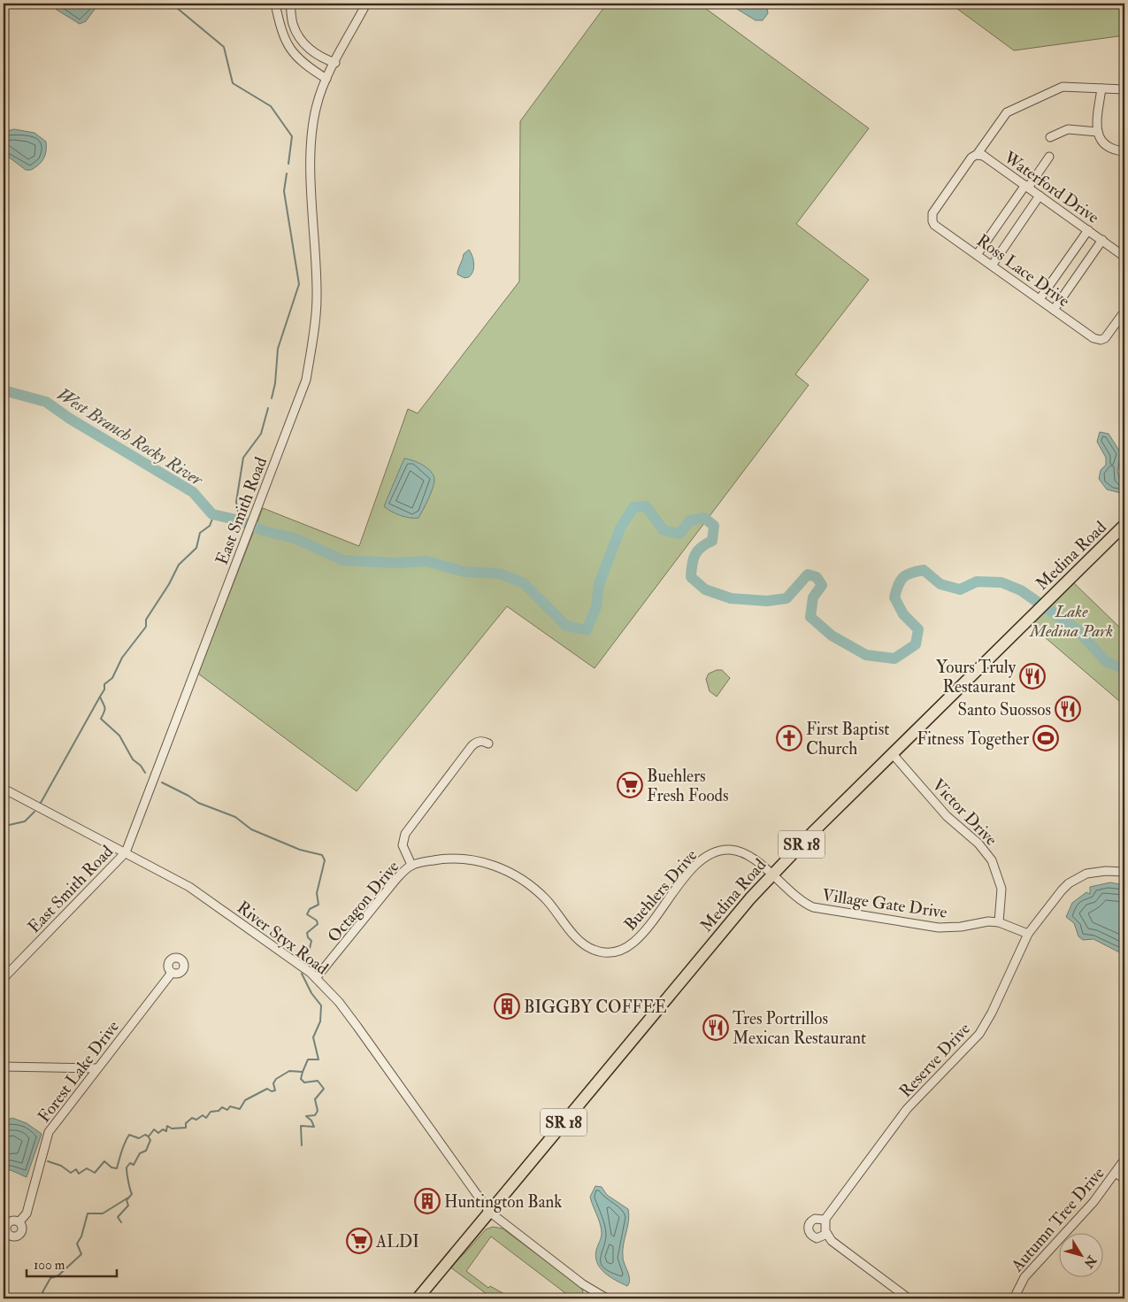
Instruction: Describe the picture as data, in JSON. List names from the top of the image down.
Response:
{
  "streets": {
    "highway": ["Medina Road", "SR 18"],
    "street": [
      "Waterford Drive",
      "Ross Lace Drive",
      "East Smith Road",
      "Victor Drive",
      "Buehlers Drive",
      "Octagon Drive",
      "Village Gate Drive",
      "River Styx Road",
      "Reserve Drive",
      "Forest Lake Drive",
      "Autumn Tree Drive"
    ]
  },
  "crossings": [
    ["Waterford Drive", "Ross Lace Drive"],
    ["East Smith Road", "River Styx Road"],
    ["Medina Road", "Victor Drive"],
    ["Medina Road", "Buehlers Drive"],
    ["Medina Road", "Village Gate Drive"],
    ["Medina Road", "River Styx Road"],
    ["Victor Drive", "Village Gate Drive"],
    ["Buehlers Drive", "Octagon Drive"],
    ["Buehlers Drive", "Village Gate Drive"],
    ["Octagon Drive", "River Styx Road"],
    ["Village Gate Drive", "Reserve Drive"]
  ],
  "water": ["West Branch Rocky River"],
  "parks": ["Lake Medina Park"],
  "places": {
    "restaurant": ["Yours Truly Restaurant", "Santo Suossos", "Tres Portrillos Mexican Restaurant"],
    "church": ["First Baptist Church"],
    "sports": ["Fitness Together"],
    "supermarket": ["Buehlers Fresh Foods", "ALDI"],
    "building": ["BIGGBY COFFEE", "Huntington Bank"]
  },
  "scale_bar": "100 m",
  "north": "bottom right"
}
